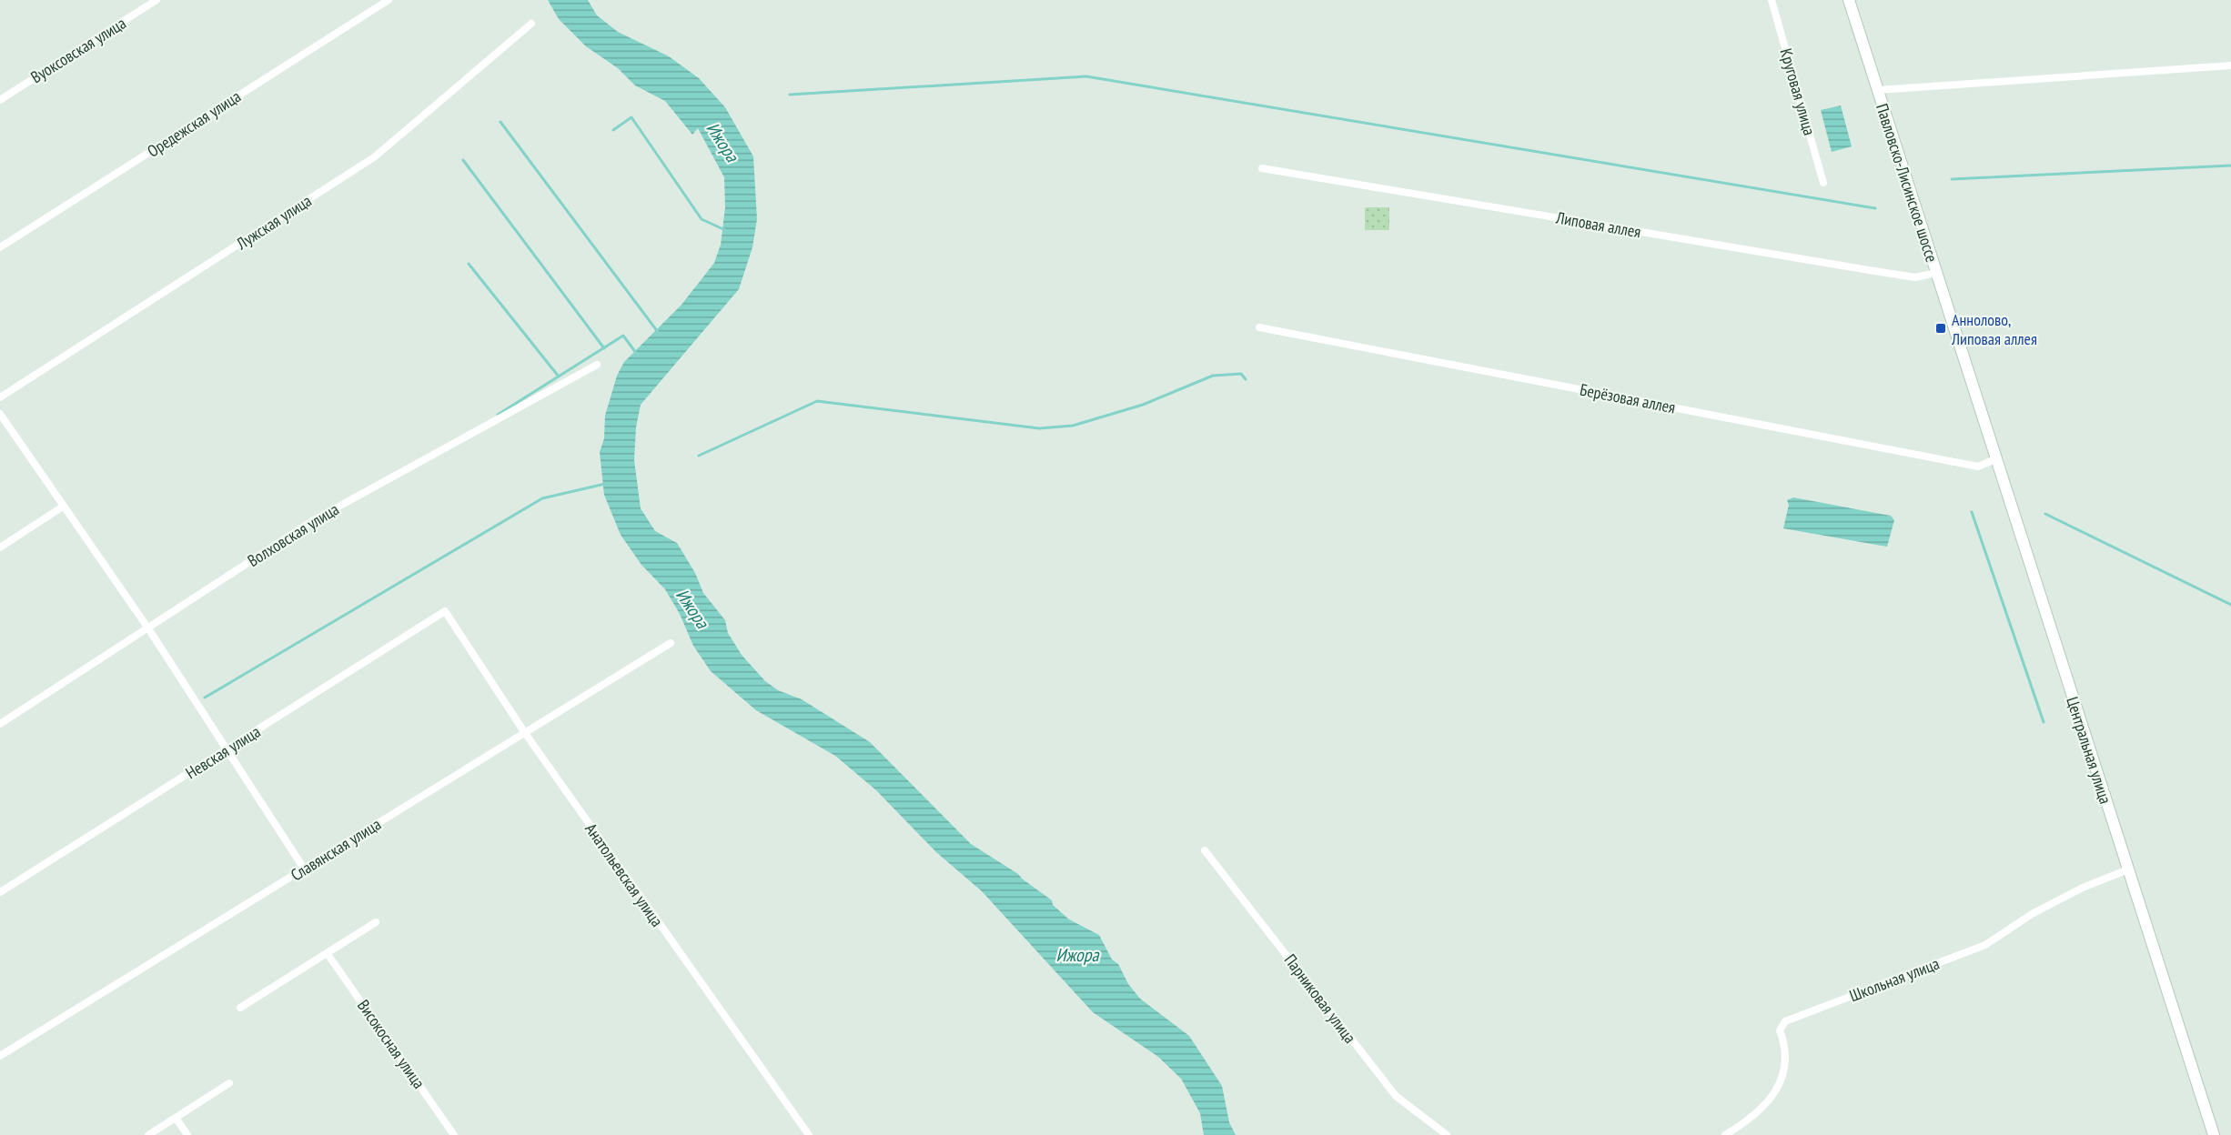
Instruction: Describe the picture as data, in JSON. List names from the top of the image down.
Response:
{
  "streets": {
    "main road": ["Павловско-Лисинское шоссе", "Центральная улица"],
    "street": [
      "Вуоксовская улица",
      "Круговая улица",
      "Оредежская улица",
      "Лужская улица",
      "Липовая аллея",
      "Берёзовая аллея",
      "Волховская улица",
      "Невская улица",
      "Славянская улица",
      "Анатольевская улица",
      "Школьная улица",
      "Парниковая улица",
      "Високосная улица"
    ]
  },
  "crossings": [
    ["Павловско-Лисинское шоссе", "Липовая аллея"],
    ["Павловско-Лисинское шоссе", "Центральная улица"],
    ["Берёзовая аллея", "Центральная улица"],
    ["Центральная улица", "Школьная улица"],
    ["Невская улица", "Анатольевская улица"],
    ["Славянская улица", "Анатольевская улица"]
  ],
  "water": ["Ижора"],
  "places": {
    "transit": ["Аннолово, Липовая аллея"]
  }
}
